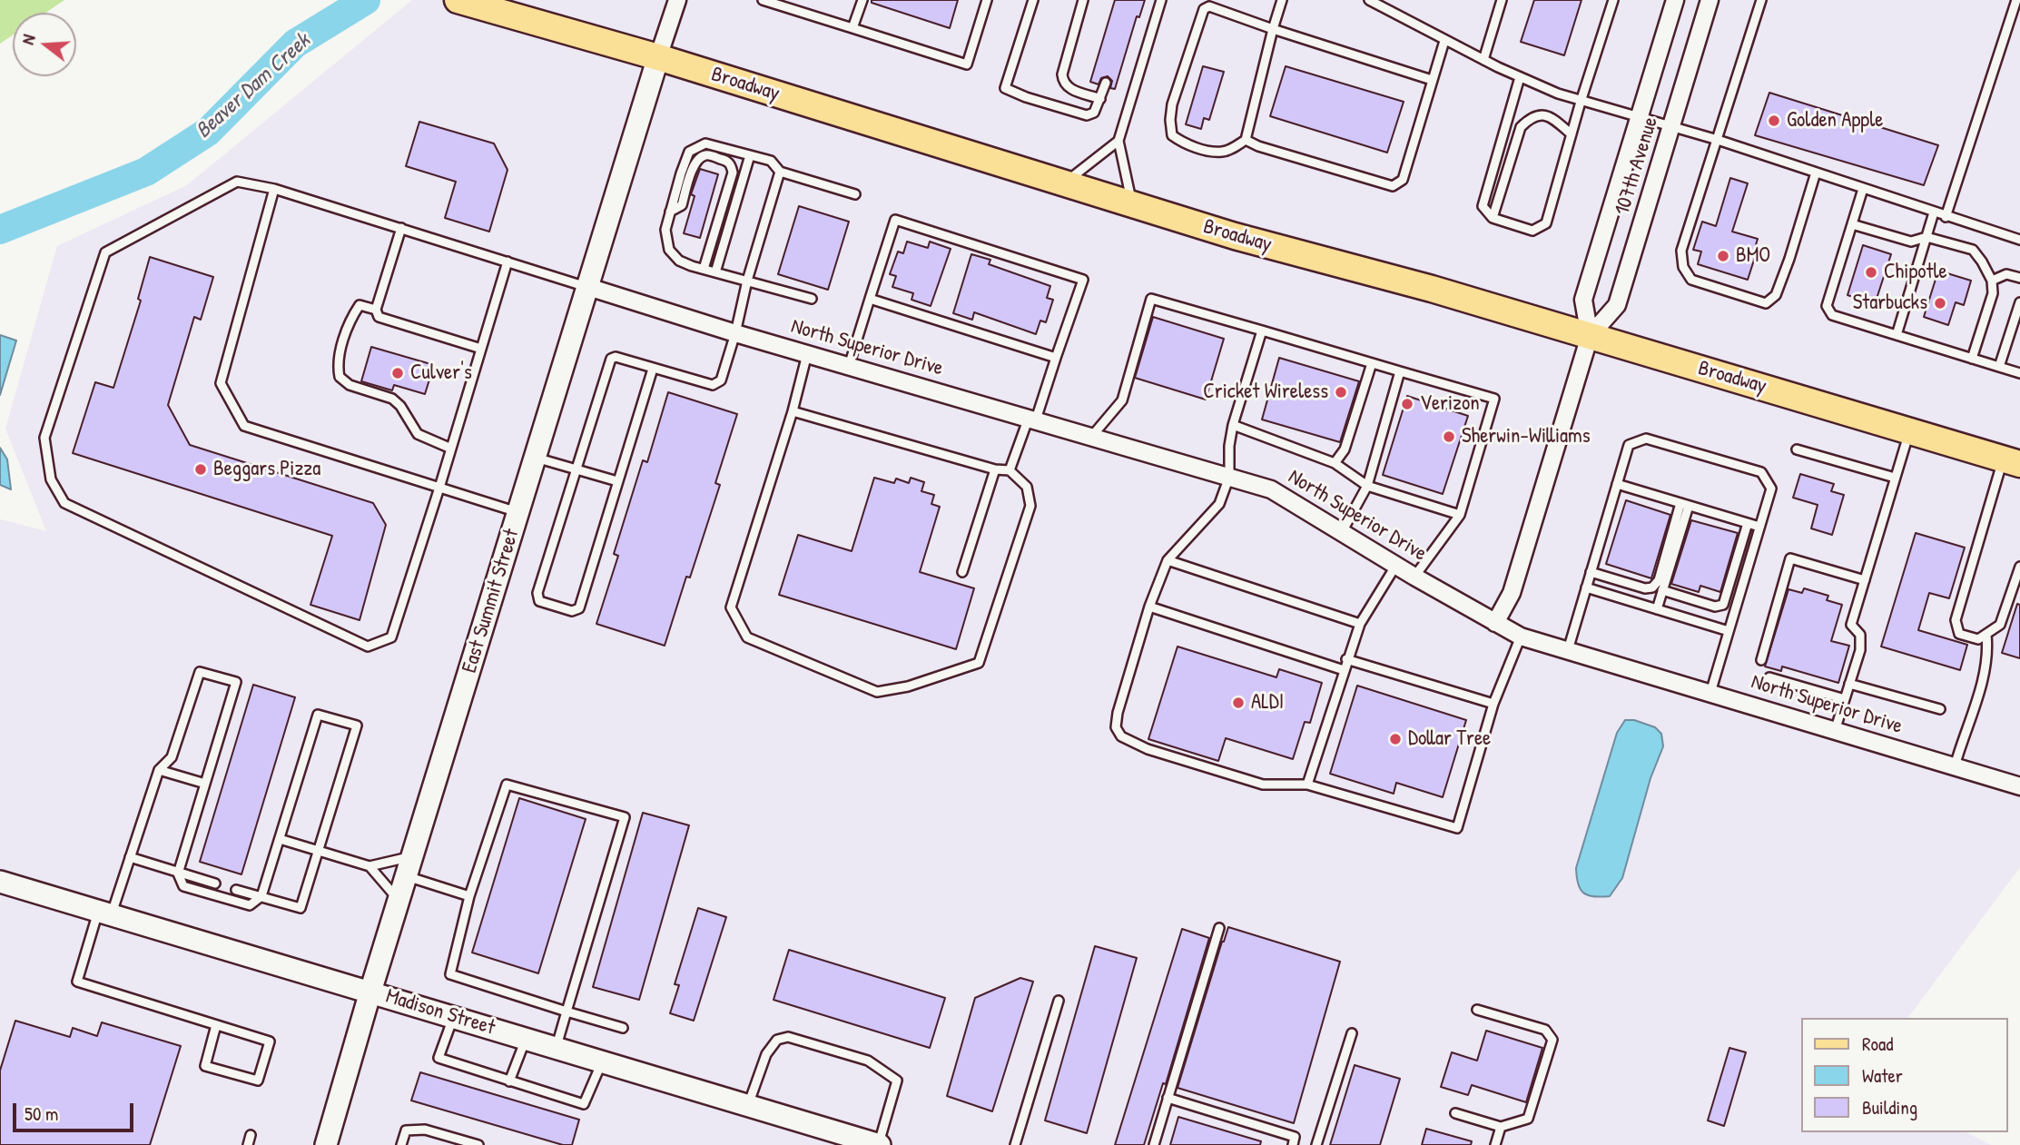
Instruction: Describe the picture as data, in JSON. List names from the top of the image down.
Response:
{
  "streets": {
    "main road": ["Broadway"],
    "street": [
      "107th Avenue",
      "North Superior Drive",
      "East Summit Street",
      "Madison Street"
    ]
  },
  "crossings": [
    ["Broadway", "107th Avenue"],
    ["Broadway", "East Summit Street"],
    ["107th Avenue", "North Superior Drive"],
    ["North Superior Drive", "East Summit Street"],
    ["East Summit Street", "Madison Street"]
  ],
  "water": ["Beaver Dam Creek"],
  "places": [
    "Golden Apple",
    "BMO",
    "Chipotle",
    "Starbucks",
    "Culver's",
    "Cricket Wireless",
    "Verizon",
    "Sherwin-Williams",
    "Beggars Pizza",
    "ALDI",
    "Dollar Tree"
  ],
  "legend": ["Road", "Water", "Building"],
  "scale_bar": "50 m",
  "north": "left"
}
